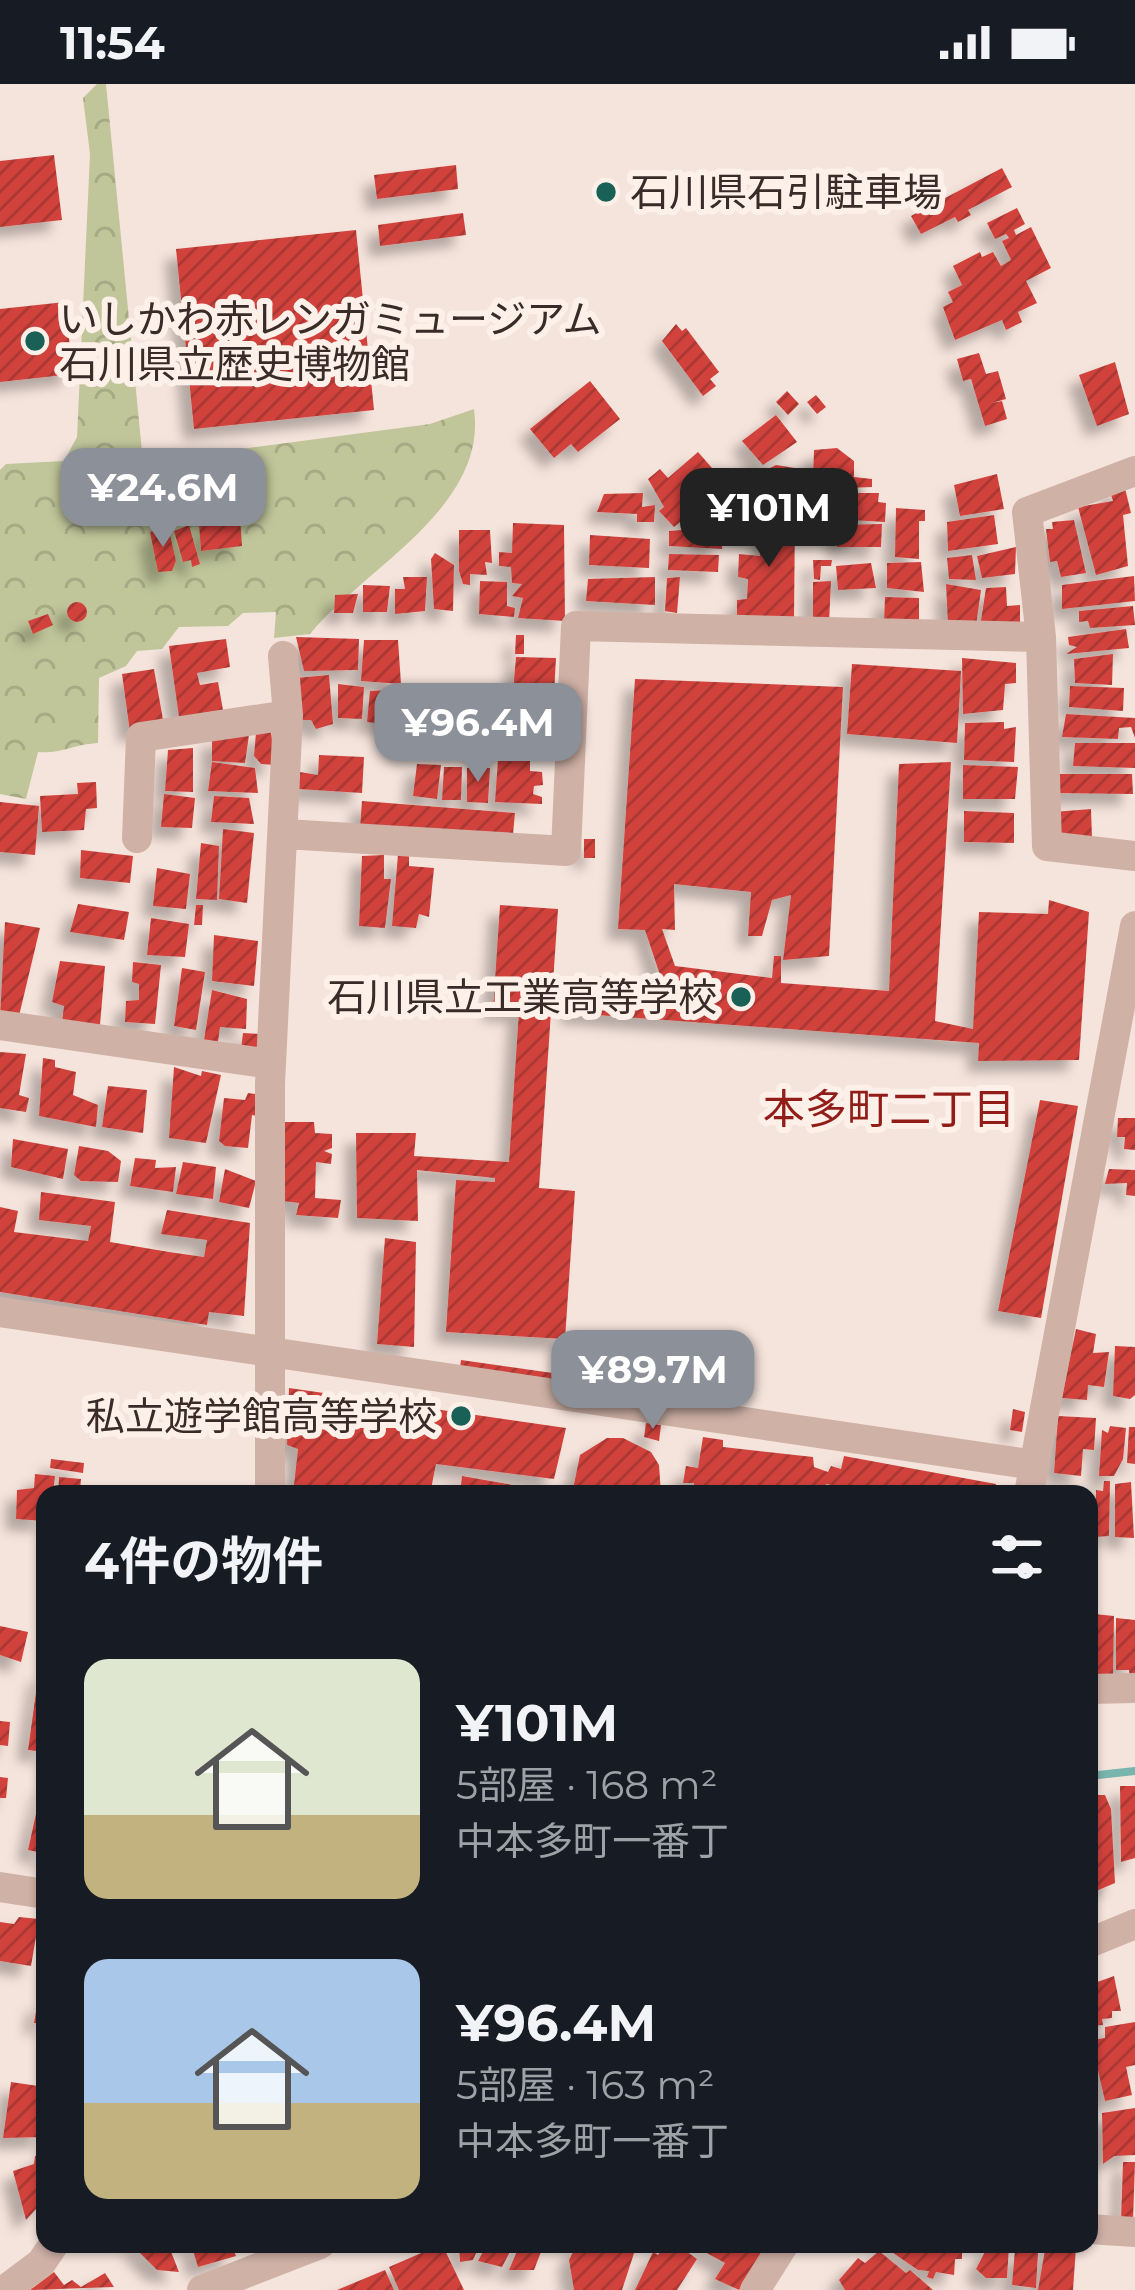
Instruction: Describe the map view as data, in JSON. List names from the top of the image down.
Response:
{
  "districts": ["本多町二丁目"],
  "places": [
    "石川県石引駐車場",
    "いしかわ赤レンガミュージアム 石川県立歴史博物館",
    "石川県立工業高等学校",
    "私立遊学館高等学校"
  ],
  "page": {
    "status": "11:54",
    "price": [
      "¥24.6M",
      "¥101M",
      "¥96.4M",
      "¥89.7M"
    ],
    "heading": "4件の物件",
    "list": [
      {
        "name": "¥101M",
        "note": "5部屋 · 168 m² · 中本多町一番丁"
      },
      {
        "name": "¥96.4M",
        "note": "5部屋 · 163 m² · 中本多町一番丁"
      }
    ]
  }
}
